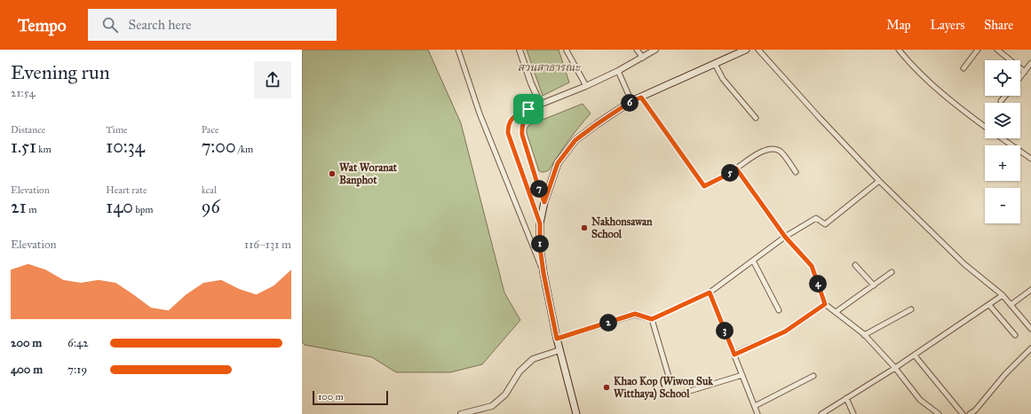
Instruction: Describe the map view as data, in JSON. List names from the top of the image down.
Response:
{
  "parks": ["สวนสาธารณะ"],
  "places": ["Wat Woranat Banphot", "Nakhonsawan School", "Khao Kop (Wiwon Suk Witthaya) School"],
  "scale_bar": "100 m",
  "page": {
    "header": "Tempo",
    "search": "Search here",
    "nav": ["Map", "Layers", "Share"],
    "heading": ["Evening run", "21:54"],
    "map_buttons": ["+", "−"],
    "pins": [
      "6",
      "5",
      "7",
      "1",
      "4",
      "2",
      "3"
    ],
    "stats": [
      ["Distance", "1.51 km"],
      ["Time", "10:34"],
      ["Pace", "7:00 /km"],
      ["Elevation", "21 m"],
      ["Heart rate", "140 bpm"],
      ["kcal", "96"]
    ],
    "chart": ["Elevation", "116–131 m"],
    "list": [
      {
        "name": "200 m",
        "note": "6:42"
      },
      {
        "name": "400 m",
        "note": "7:19"
      }
    ],
    "scale": "100 m"
  }
}
